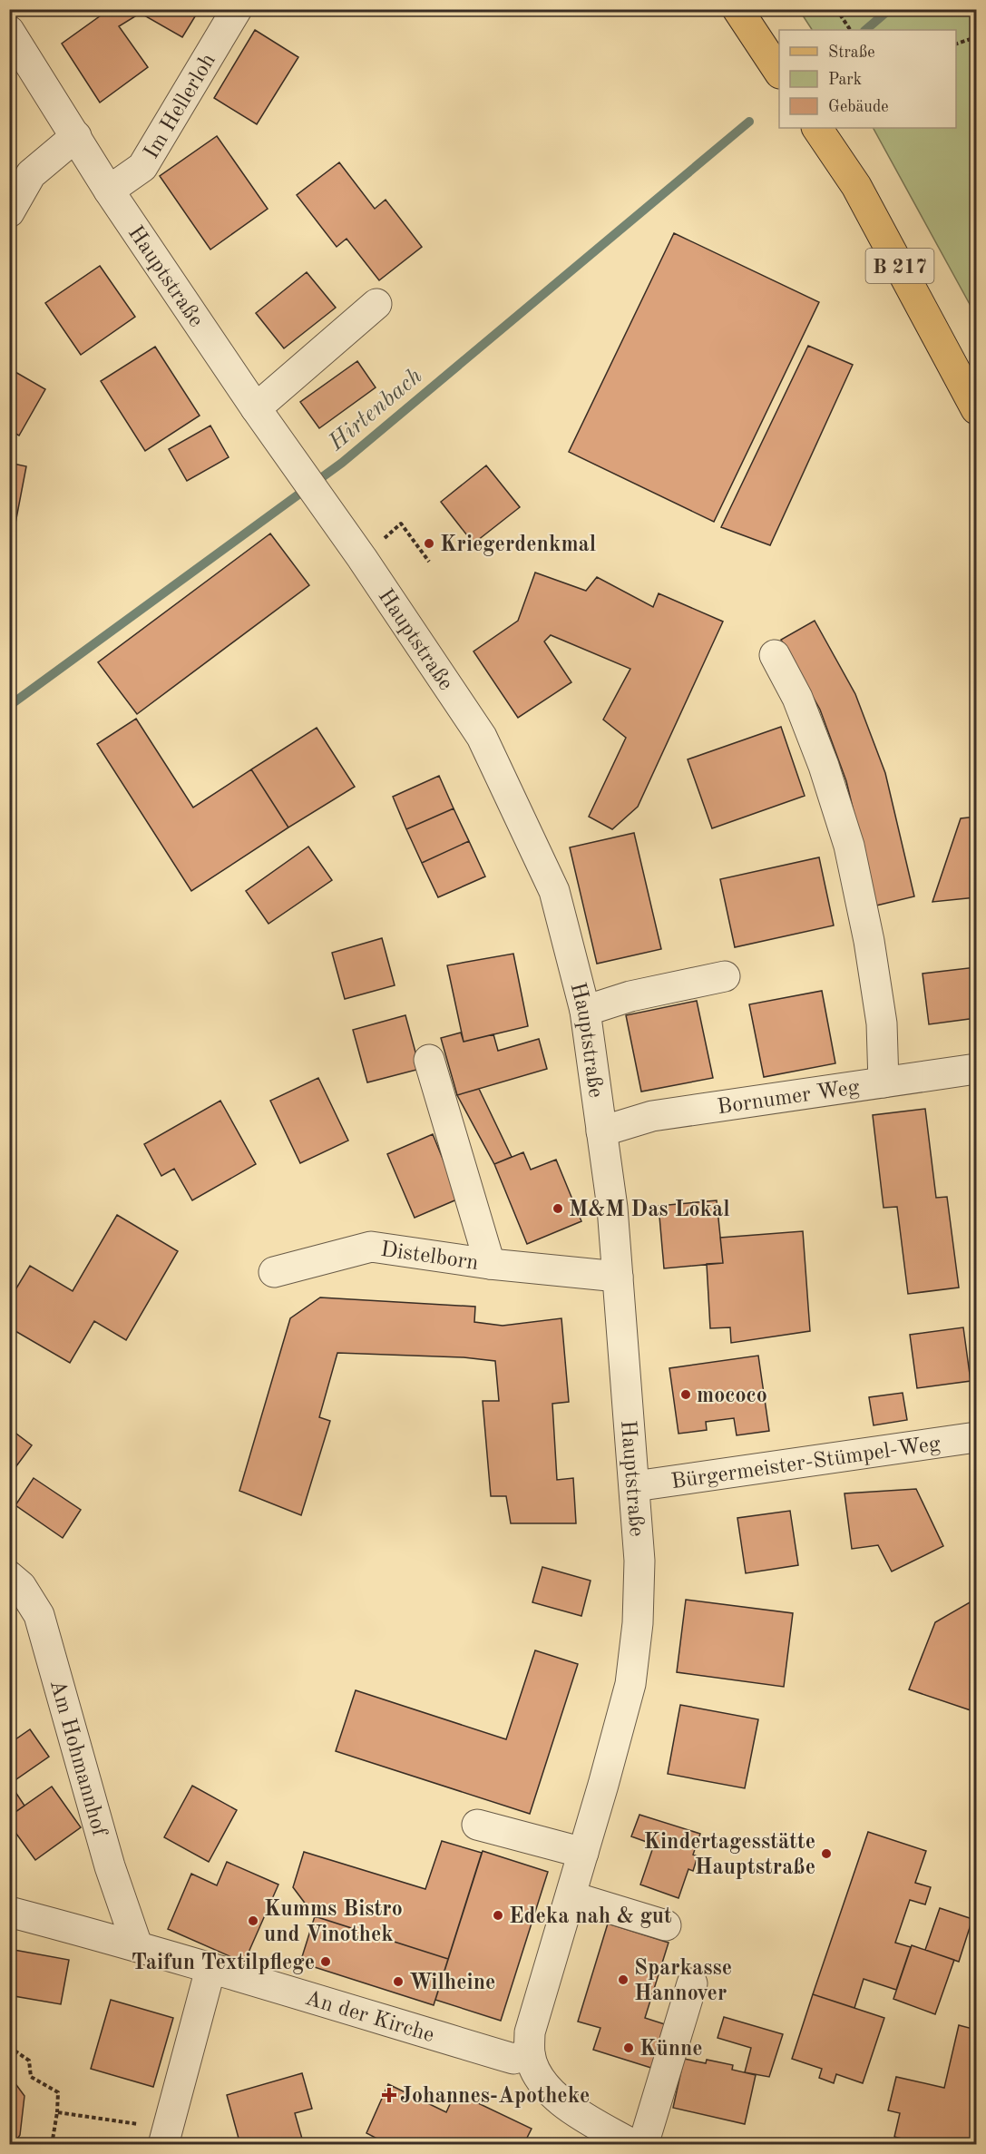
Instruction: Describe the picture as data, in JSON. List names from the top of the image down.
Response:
{
  "streets": {
    "main road": ["B 217"],
    "street": [
      "Im Hellerloh",
      "Hauptstraße",
      "Bornumer Weg",
      "Distelborn",
      "Bürgermeister-Stümpel-Weg",
      "Am Hohmannhof",
      "An der Kirche"
    ]
  },
  "crossings": [
    ["Im Hellerloh", "Hauptstraße"],
    ["Hauptstraße", "Bornumer Weg"],
    ["Hauptstraße", "Distelborn"],
    ["Hauptstraße", "Bürgermeister-Stümpel-Weg"],
    ["Hauptstraße", "An der Kirche"],
    ["Am Hohmannhof", "An der Kirche"]
  ],
  "water": ["Hirtenbach"],
  "places": {
    "other": [
      "Kriegerdenkmal",
      "M&M Das Lokal",
      "mococo",
      "Kindertagesstätte Hauptstraße",
      "Edeka nah & gut",
      "Kumms Bistro und Vinothek",
      "Taifun Textilpflege",
      "Sparkasse Hannover",
      "Wilheine",
      "Künne"
    ],
    "health": ["Johannes-Apotheke"]
  },
  "legend": ["Straße", "Park", "Gebäude"]
}
